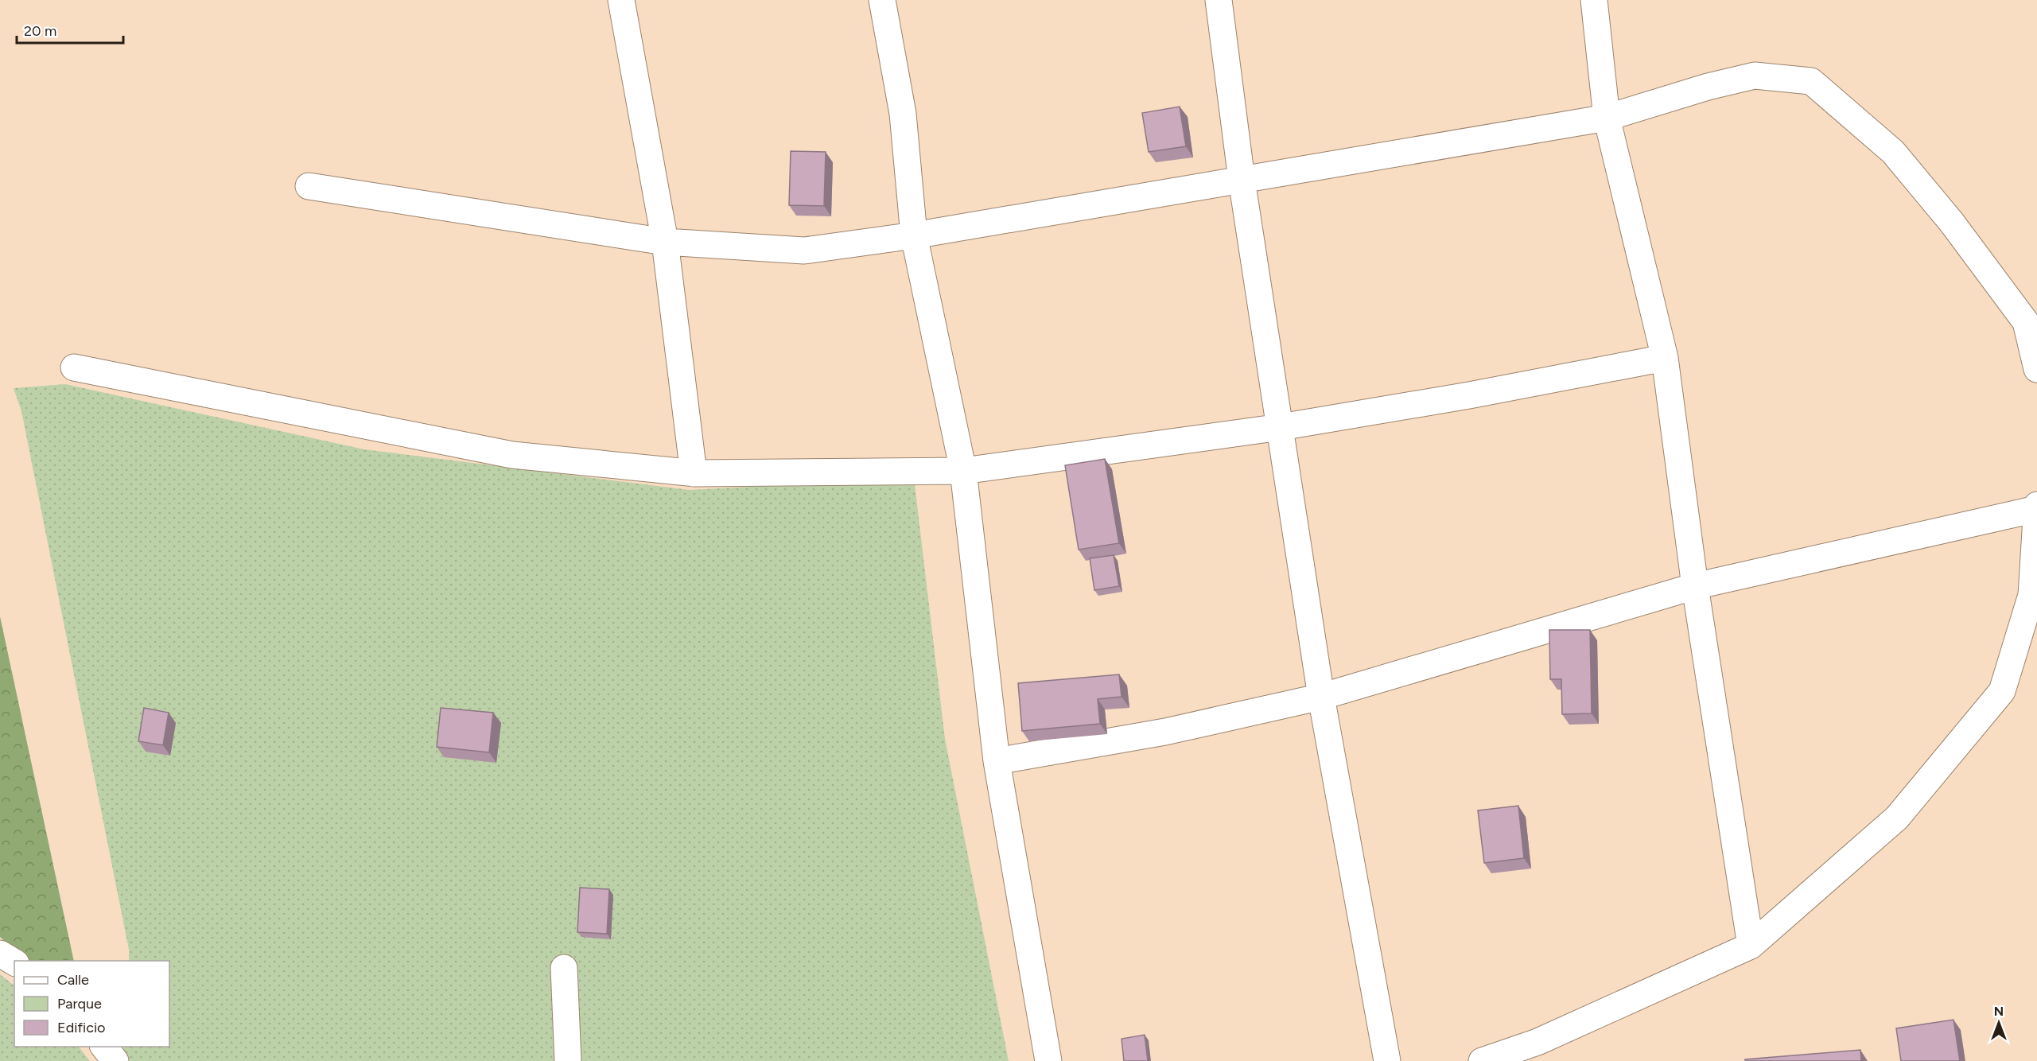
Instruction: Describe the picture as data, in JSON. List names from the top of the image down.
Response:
{
  "legend": ["Calle", "Parque", "Edificio"],
  "scale_bar": "20 m",
  "north": "top"
}
